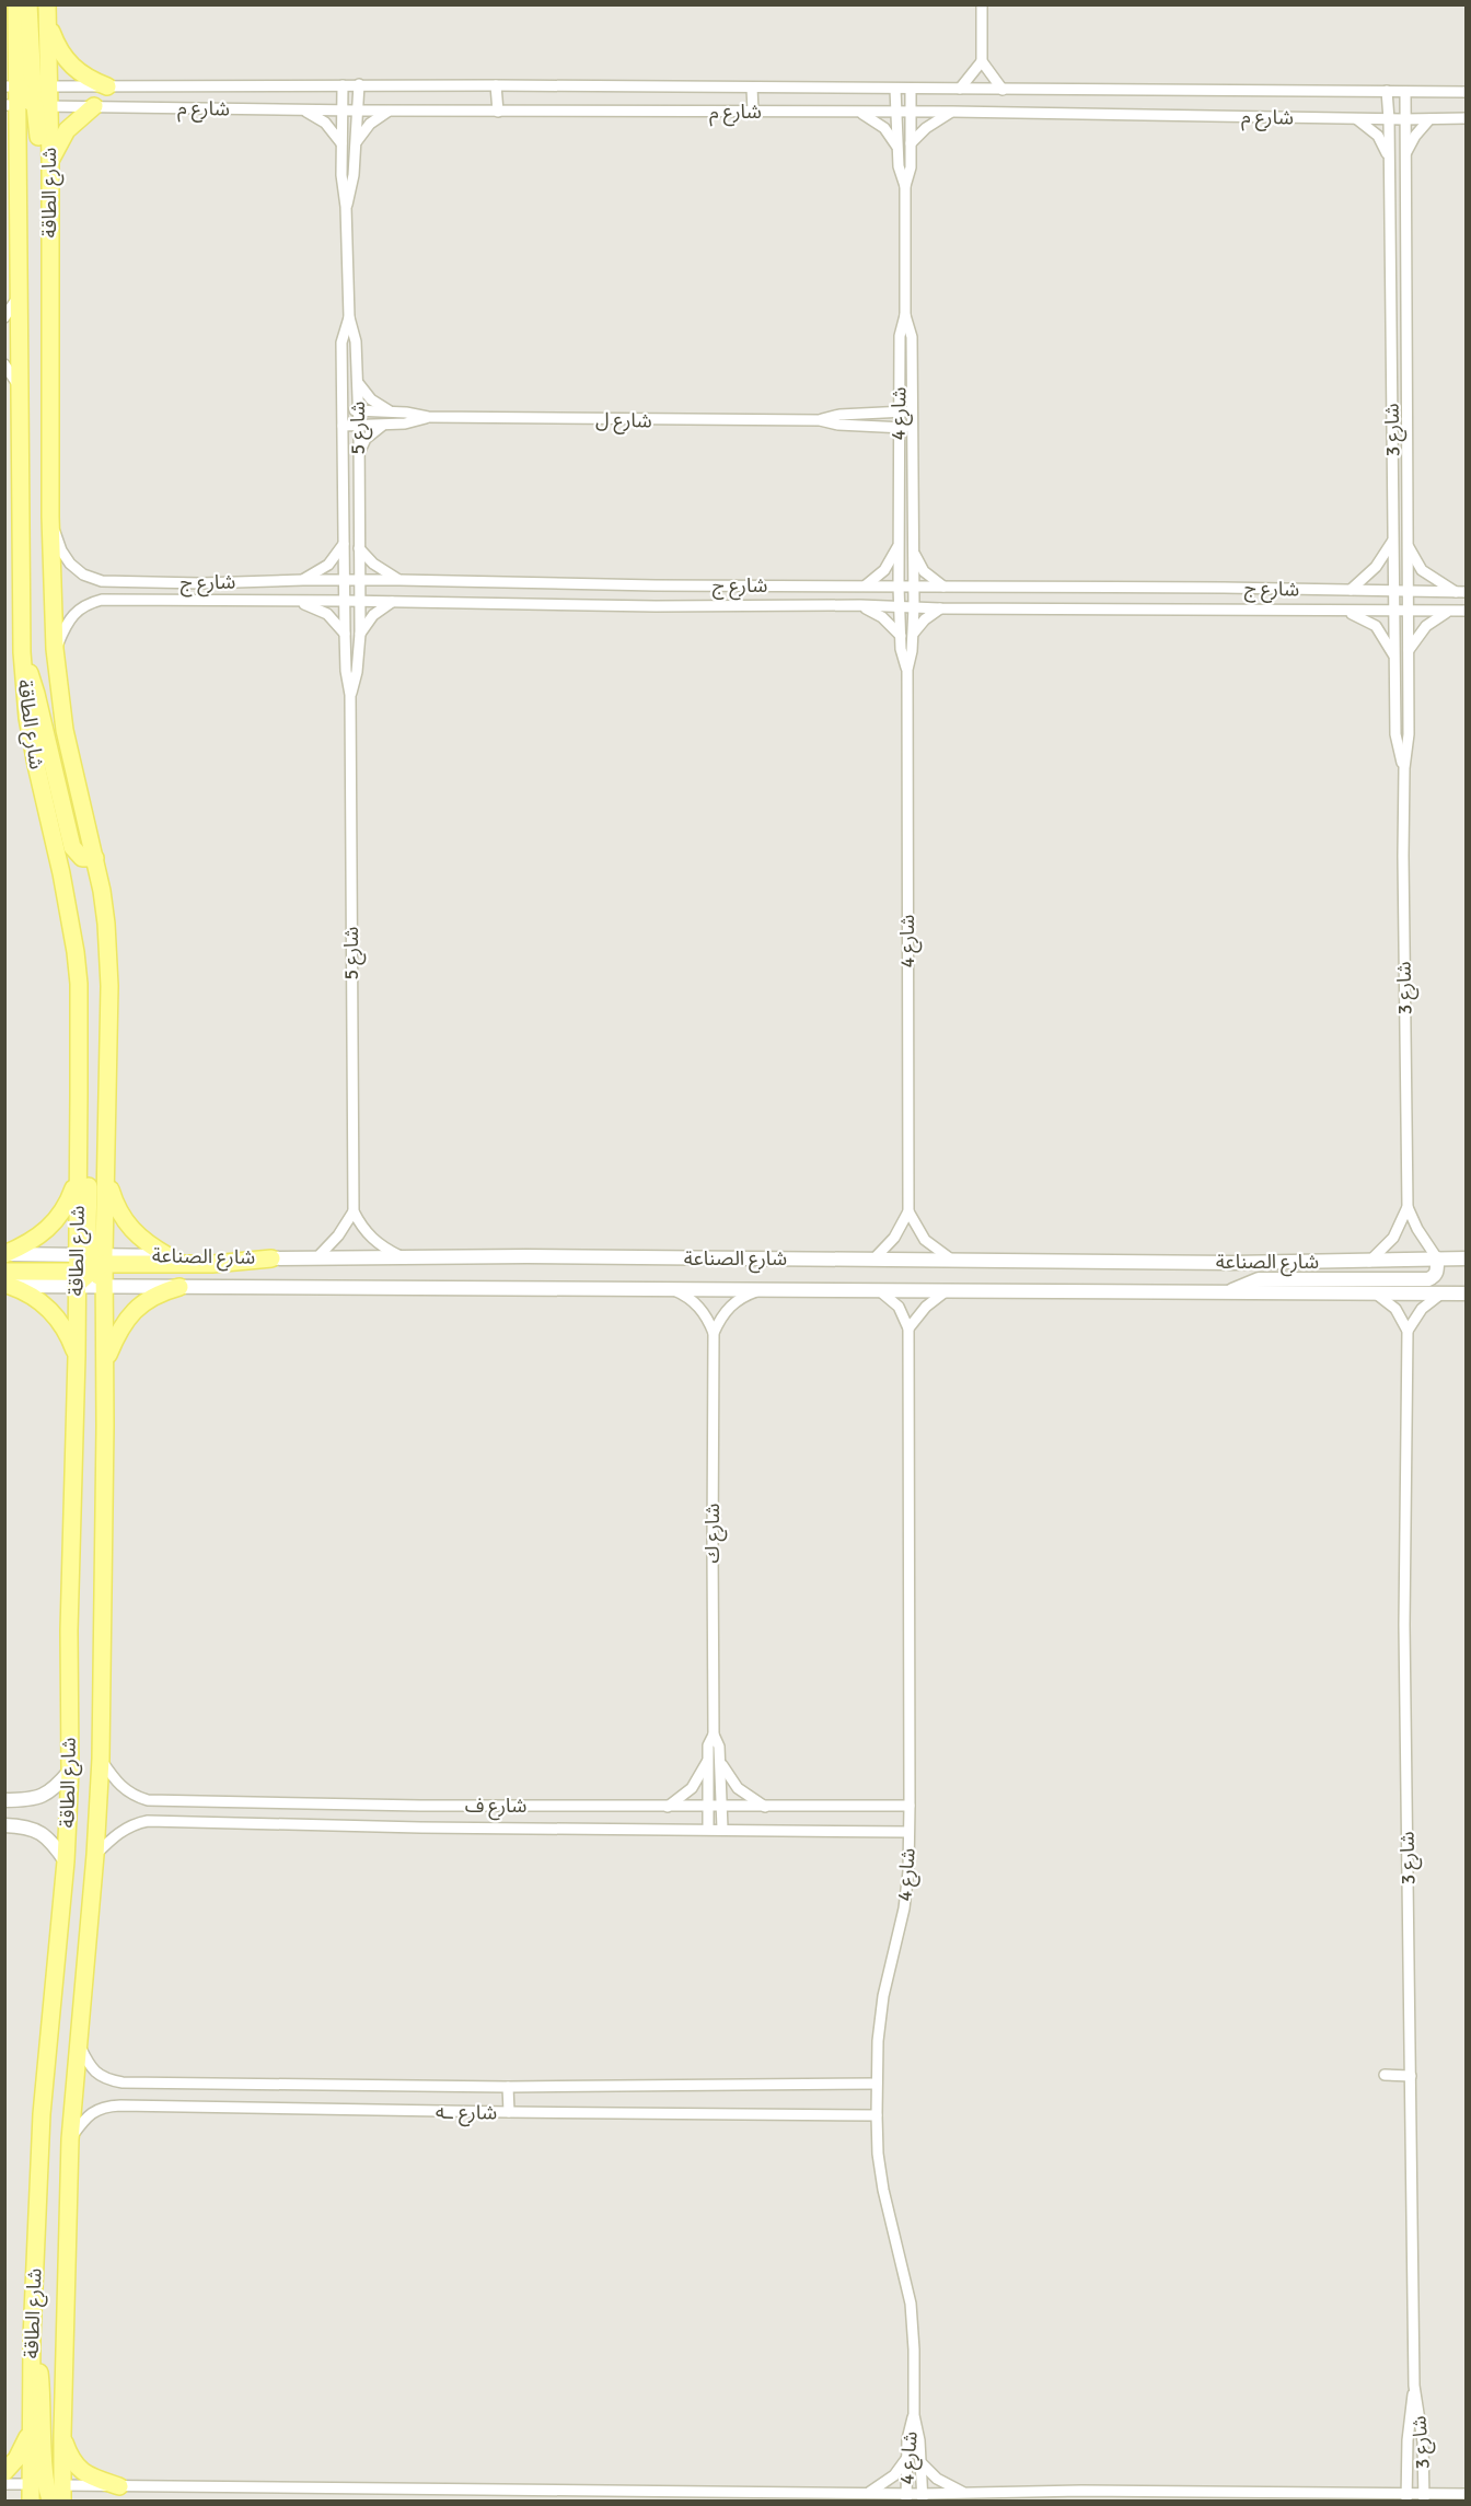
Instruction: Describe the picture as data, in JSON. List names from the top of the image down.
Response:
{
  "streets": {
    "main road": ["شارع الطاقة"],
    "street": [
      "شارع م",
      "شارع 4",
      "شارع ل",
      "شارع 5",
      "شارع 3",
      "شارع ج",
      "شارع الصناعة",
      "شارع ك",
      "شارع ف",
      "شارع ـه"
    ]
  },
  "crossings": [
    ["شارع م", "شارع الطاقة"],
    ["شارع م", "شارع 4"],
    ["شارع م", "شارع 5"],
    ["شارع م", "شارع 3"],
    ["شارع الطاقة", "شارع ج"],
    ["شارع الطاقة", "شارع الصناعة"],
    ["شارع الطاقة", "شارع ف"],
    ["شارع الطاقة", "شارع ـه"],
    ["شارع 4", "شارع ل"],
    ["شارع 4", "شارع ج"],
    ["شارع 4", "شارع الصناعة"],
    ["شارع 4", "شارع ف"],
    ["شارع 4", "شارع ـه"],
    ["شارع ل", "شارع 5"],
    ["شارع 5", "شارع ج"],
    ["شارع 3", "شارع ج"],
    ["شارع 3", "شارع الصناعة"],
    ["شارع ك", "شارع ف"]
  ]
}
